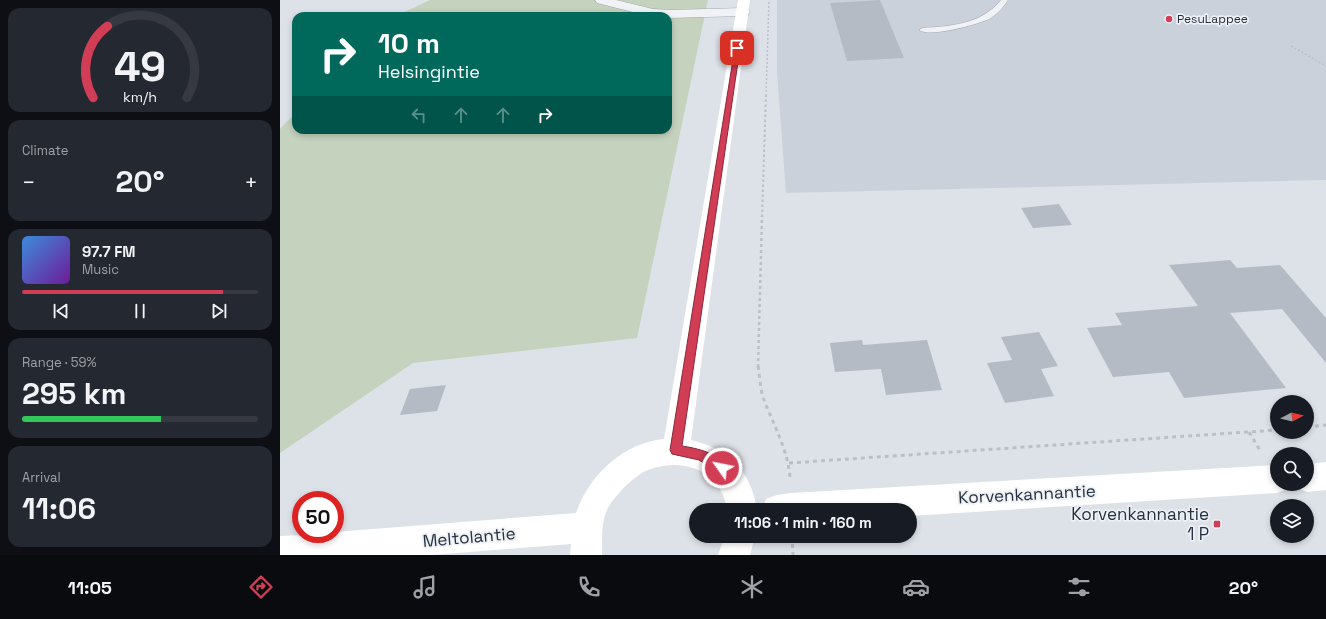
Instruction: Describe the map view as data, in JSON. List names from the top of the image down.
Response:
{
  "streets": {
    "main road": ["Korvenkannantie", "Meltolantie"]
  },
  "places": {
    "other": ["PesuLappee"],
    "transit": ["Korvenkannantie 1 P"]
  },
  "north": "right",
  "page": {
    "turn": ["10 m", "Helsingintie"],
    "tile": [
      "Climate",
      ["Range · 59%", "295 km"],
      ["Arrival", "11:06"]
    ],
    "heat": ["−", "20°", "+"],
    "song": ["97.7 FM", "Music"],
    "limit": "50",
    "trip": "11:06 · 1 min · 160 m",
    "tabs": ["11:05", "20°"],
    "gauge": ["49", "km/h"]
  }
}
